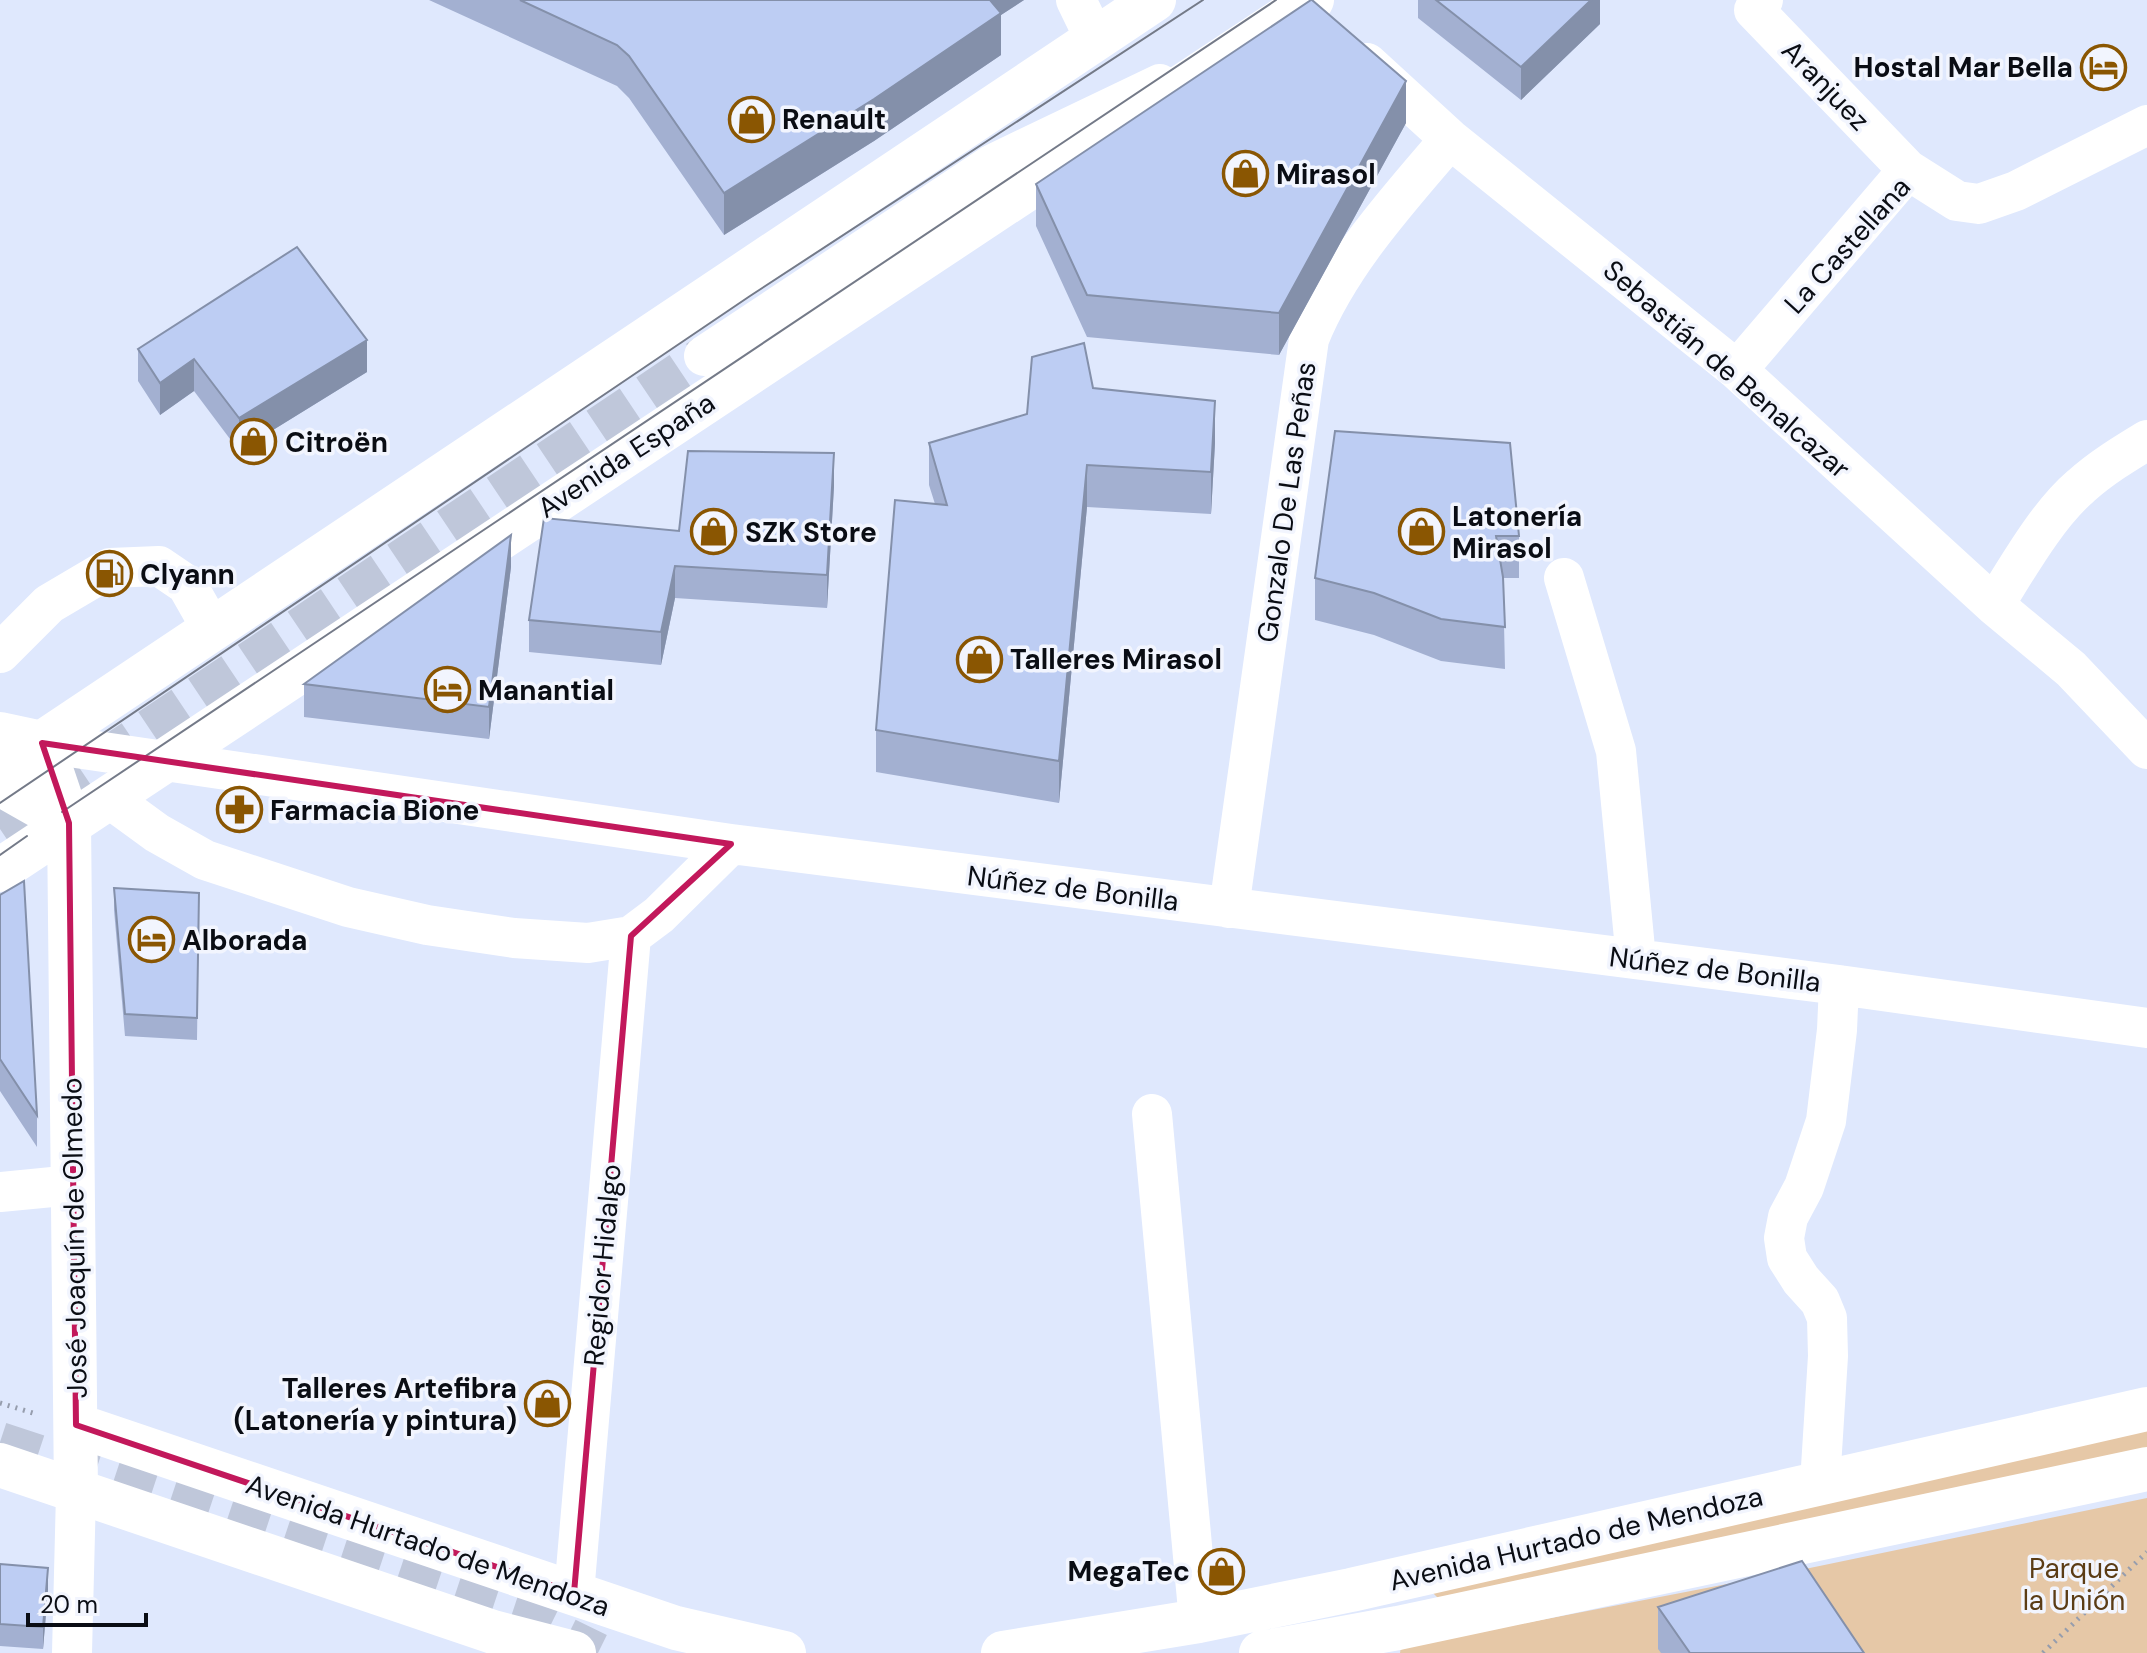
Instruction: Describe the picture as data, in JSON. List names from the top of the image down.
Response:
{
  "streets": {
    "main road": [
      "Avenida España",
      "Núñez de Bonilla",
      "José Joaquín de Olmedo",
      "Avenida Hurtado de Mendoza"
    ],
    "street": [
      "Aranjuez",
      "La Castellana",
      "Sebastián de Benalcazar",
      "Gonzalo De Las Peñas",
      "Regidor Hidalgo"
    ]
  },
  "crossings": [
    ["Aranjuez", "La Castellana"],
    ["La Castellana", "Sebastián de Benalcazar"],
    ["Sebastián de Benalcazar", "Avenida España"],
    ["Sebastián de Benalcazar", "Gonzalo De Las Peñas"],
    ["Avenida España", "Núñez de Bonilla"],
    ["Avenida España", "José Joaquín de Olmedo"],
    ["Gonzalo De Las Peñas", "Núñez de Bonilla"],
    ["Núñez de Bonilla", "José Joaquín de Olmedo"],
    ["José Joaquín de Olmedo", "Avenida Hurtado de Mendoza"],
    ["Regidor Hidalgo", "Avenida Hurtado de Mendoza"]
  ],
  "parks": ["Parque la Unión"],
  "places": {
    "hotel": ["Hostal Mar Bella", "Manantial", "Alborada"],
    "shop": [
      "Renault",
      "Mirasol",
      "Citroën",
      "SZK Store",
      "Latonería Mirasol",
      "Talleres Mirasol",
      "Talleres Artefibra (Latonería y pintura)",
      "MegaTec"
    ],
    "fuel station": ["Clyann"],
    "pharmacy": ["Farmacia Bione"]
  },
  "scale_bar": "20 m"
}
